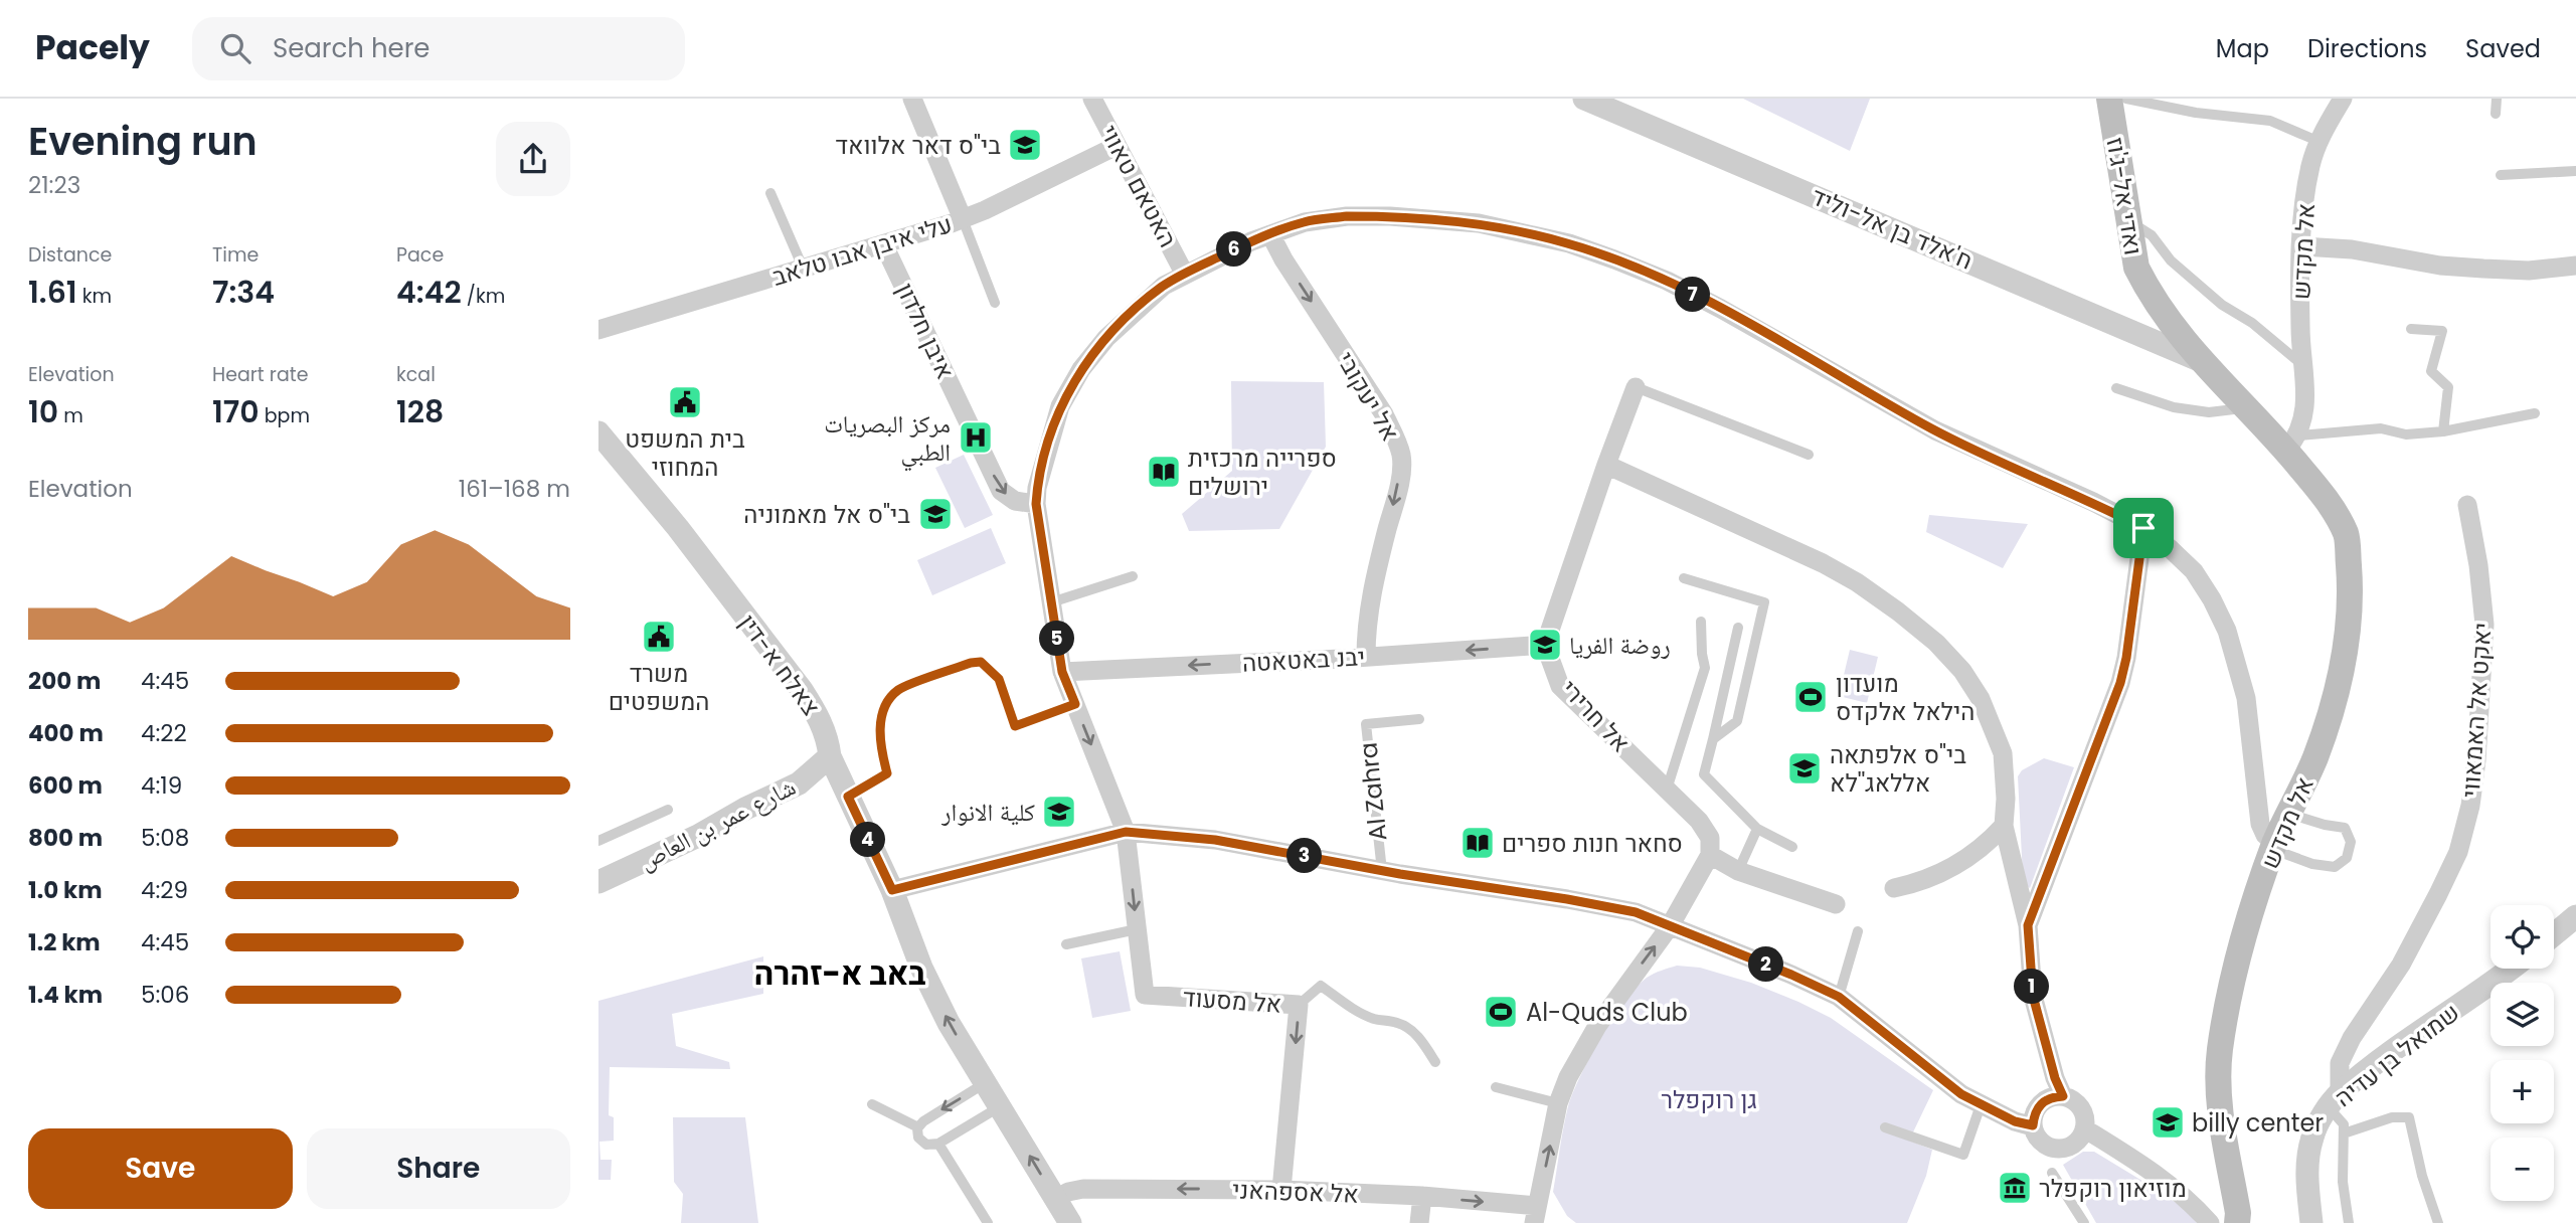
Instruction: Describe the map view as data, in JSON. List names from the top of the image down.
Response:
{
  "streets": {
    "main road": ["ואדי אל-ג'וז", "אל מקדש"],
    "street": [
      "האטאם טאווי",
      "ח'אלד בן אל-וליד",
      "עלי איבן אבו טלאב",
      "איבן חלדון",
      "אל יעקובי",
      "יבנ באטאטה",
      "צאלח א-דין",
      "יאקט אל האמאווי",
      "אל חרירי",
      "شارع عمر بن العاص",
      "אל מסעוד",
      "שמואל בן עדיה",
      "אל אספהאני"
    ],
    "lane": ["Al Zahra"]
  },
  "crossings": [
    ["האטאם טאווי", "עלי איבן אבו טלאב"],
    ["ואדי אל-ג'וז", "ח'אלד בן אל-וליד"],
    ["ואדי אל-ג'וז", "אל מקדש"],
    ["ח'אלד בן אל-וליד", "אל מקדש"],
    ["עלי איבן אבו טלאב", "איבן חלדון"],
    ["אל יעקובי", "יבנ באטאטה"],
    ["יבנ באטאטה", "אל חרירי"],
    ["צאלח א-דין", "شارع عمر بن العاص"],
    ["צאלח א-דין", "אל אספהאני"],
    ["יאקט אל האמאווי", "שמואל בן עדיה"],
    ["אל מסעוד", "אל אספהאני"]
  ],
  "one_way": [
    "איבן חלדון",
    "אל יעקובי",
    "יבנ באטאטה",
    "אל מסעוד"
  ],
  "districts": ["באב א-זהרה"],
  "parks": ["גן רוקפלר"],
  "places": {
    "school or university": [
      "בי\"ס דאר אלוואד",
      "בי\"ס אל מאמוניה",
      "روضة الفريا",
      "בי\"ס אלפתאה אללאג''לא",
      "كلية الانوار",
      "billy center"
    ],
    "public building": ["בית המשפט המחוזי", "משרד המשפטים"],
    "hospital": ["مركز البصريات الطبي"],
    "library": ["ספרייה מרכזית ירושלים", "סחאר חנות ספרים"],
    "sports": ["מועדון הילאל אלקדס", "Al-Quds Club"],
    "museum": ["מוזיאון רוקפלר"]
  },
  "page": {
    "header": "Pacely",
    "search": "Search here",
    "nav": ["Map", "Directions", "Saved"],
    "heading": ["Evening run", "21:23"],
    "stats": [
      ["Distance", "1.61 km"],
      ["Time", "7:34"],
      ["Pace", "4:42 /km"],
      ["Elevation", "10 m"],
      ["Heart rate", "170 bpm"],
      ["kcal", "128"]
    ],
    "pins": [
      "6",
      "7",
      "5",
      "4",
      "3",
      "2",
      "1"
    ],
    "chart": ["Elevation", "161–168 m"],
    "list": [
      {
        "name": "200 m",
        "note": "4:45"
      },
      {
        "name": "400 m",
        "note": "4:22"
      },
      {
        "name": "600 m",
        "note": "4:19"
      },
      {
        "name": "800 m",
        "note": "5:08"
      },
      {
        "name": "1.0 km",
        "note": "4:29"
      },
      {
        "name": "1.2 km",
        "note": "4:45"
      },
      {
        "name": "1.4 km",
        "note": "5:06"
      }
    ],
    "map_buttons": ["+", "−"],
    "buttons": ["Save", "Share"]
  }
}
